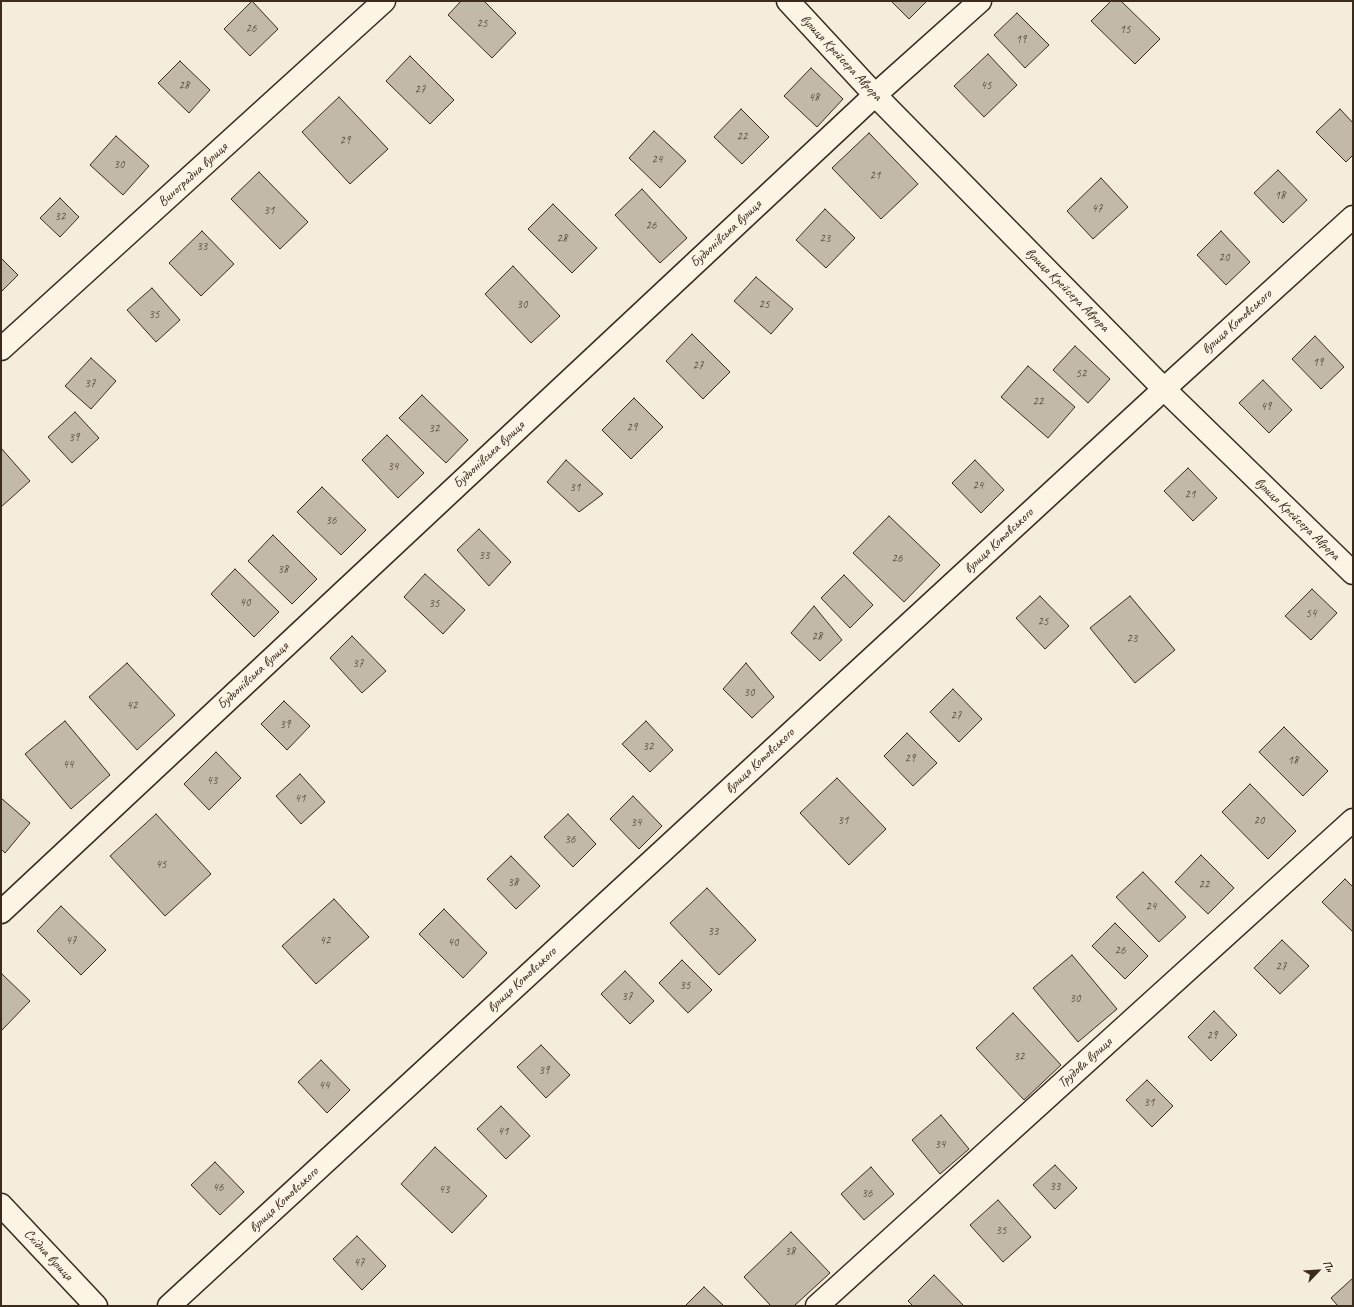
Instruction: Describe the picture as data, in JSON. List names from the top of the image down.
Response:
{
  "streets": {
    "street": [
      "вулиця Крейсера Аврора",
      "Виноградна вулиця",
      "Будьонівська вулиця",
      "вулиця Котовського",
      "Трудова вулиця",
      "Східна вулиця"
    ]
  },
  "crossings": [
    ["вулиця Крейсера Аврора", "Будьонівська вулиця"],
    ["вулиця Крейсера Аврора", "вулиця Котовського"]
  ],
  "house_numbers": [
    "25",
    "26",
    "15",
    "19",
    "28",
    "45",
    "27",
    "48",
    "22",
    "29",
    "24",
    "30",
    "21",
    "18",
    "47",
    "31",
    "32",
    "26",
    "28",
    "23",
    "33",
    "20",
    "30",
    "25",
    "35",
    "19",
    "27",
    "52",
    "37",
    "22",
    "49",
    "29",
    "32",
    "39",
    "34",
    "24",
    "31",
    "21",
    "36",
    "33",
    "26",
    "38",
    "40",
    "35",
    "54",
    "25",
    "28",
    "23",
    "37",
    "30",
    "42",
    "27",
    "39",
    "32",
    "29",
    "18",
    "44",
    "43",
    "41",
    "31",
    "20",
    "34",
    "36",
    "45",
    "38",
    "22",
    "24",
    "33",
    "47",
    "42",
    "40",
    "26",
    "27",
    "35",
    "37",
    "30",
    "29",
    "32",
    "39",
    "44",
    "31",
    "41",
    "34",
    "33",
    "46",
    "43",
    "36",
    "35",
    "38",
    "47"
  ],
  "north": "top right"
}
